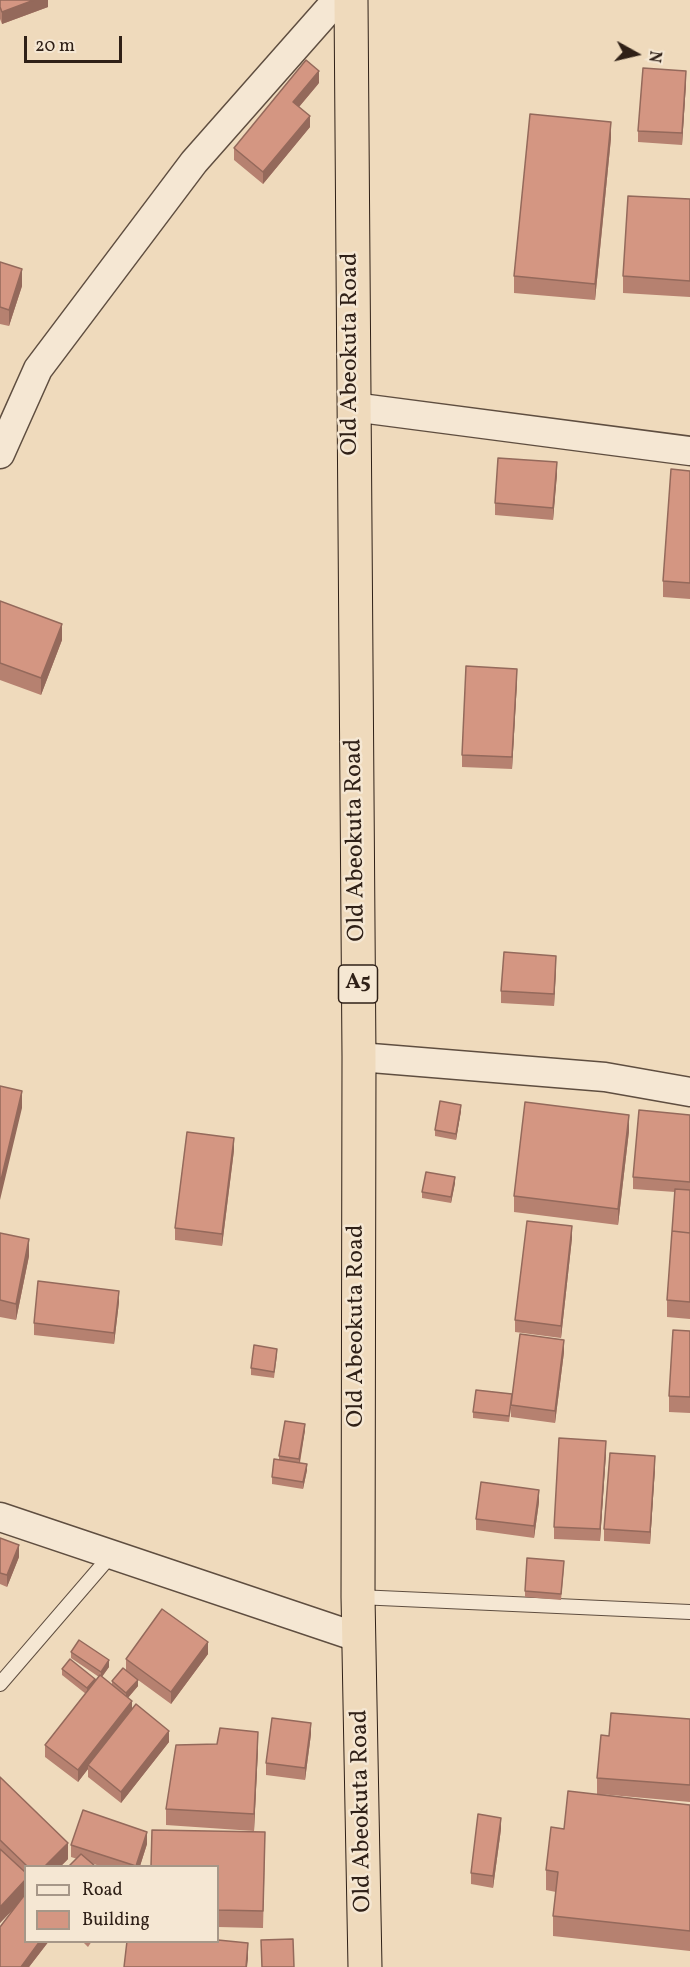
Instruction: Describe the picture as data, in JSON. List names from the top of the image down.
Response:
{
  "streets": {
    "highway": ["Old Abeokuta Road", "A5"]
  },
  "legend": ["Road", "Building"],
  "scale_bar": "20 m",
  "north": "right"
}
